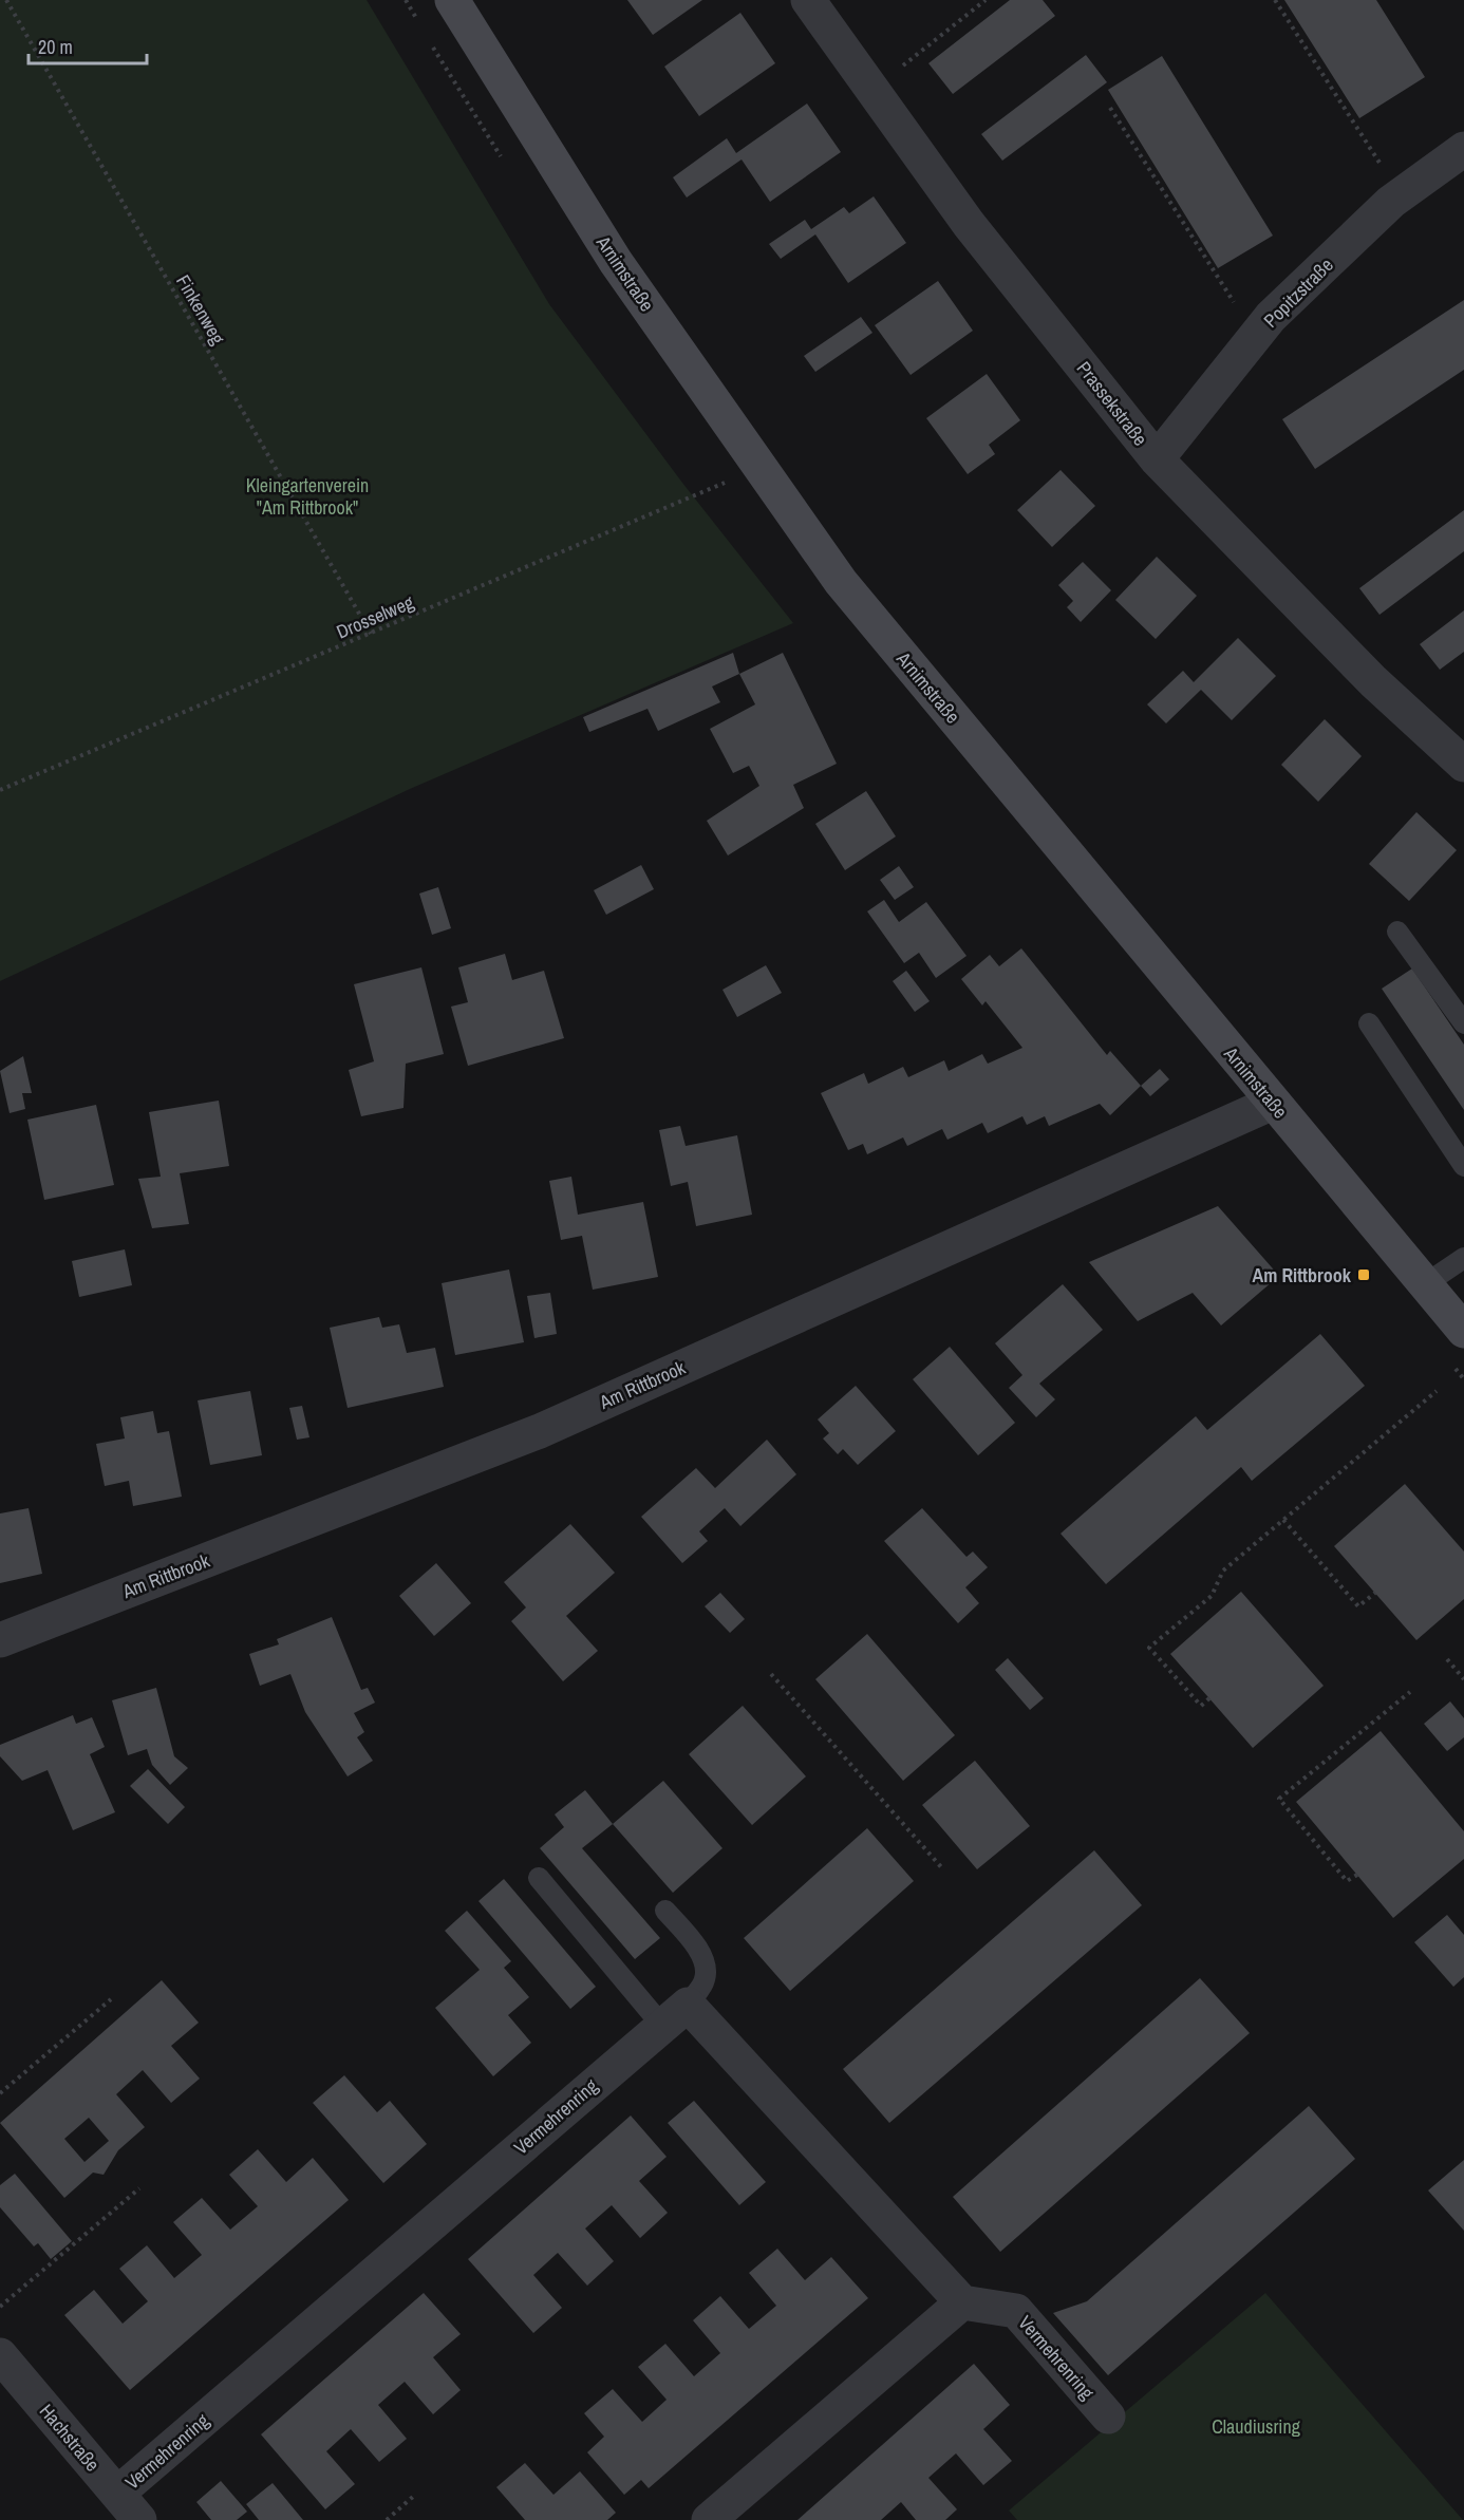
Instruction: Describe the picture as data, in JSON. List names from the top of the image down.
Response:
{
  "streets": {
    "main road": ["Arnimstraße"],
    "street": [
      "Popitzstraße",
      "Prassekstraße",
      "Am Rittbrook",
      "Vermehrenring",
      "Hachstraße"
    ],
    "path": ["Finkenweg", "Drosselweg"]
  },
  "crossings": [
    ["Arnimstraße", "Drosselweg"],
    ["Arnimstraße", "Am Rittbrook"],
    ["Popitzstraße", "Prassekstraße"],
    ["Finkenweg", "Drosselweg"],
    ["Vermehrenring", "Hachstraße"]
  ],
  "parks": ["Kleingartenverein \"Am Rittbrook\"", "Claudiusring"],
  "places": {
    "transit": ["Am Rittbrook"]
  },
  "scale_bar": "20 m"
}
